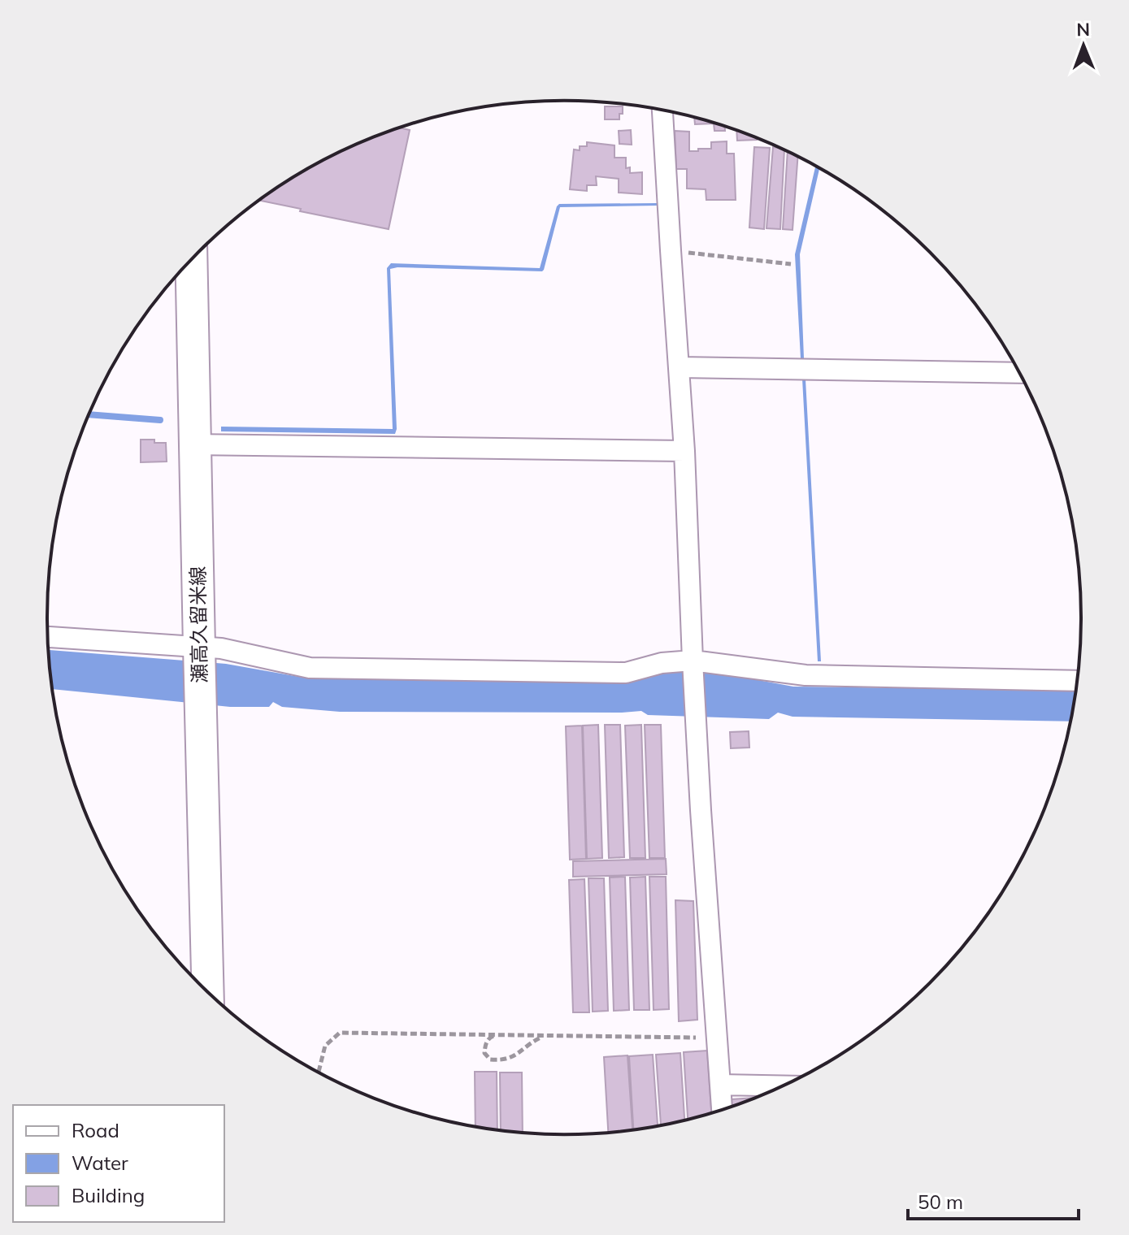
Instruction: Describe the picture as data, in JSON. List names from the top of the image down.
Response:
{
  "streets": {
    "main road": ["瀬高久留米線"]
  },
  "legend": ["Road", "Water", "Building"],
  "scale_bar": "50 m",
  "north": "top"
}
